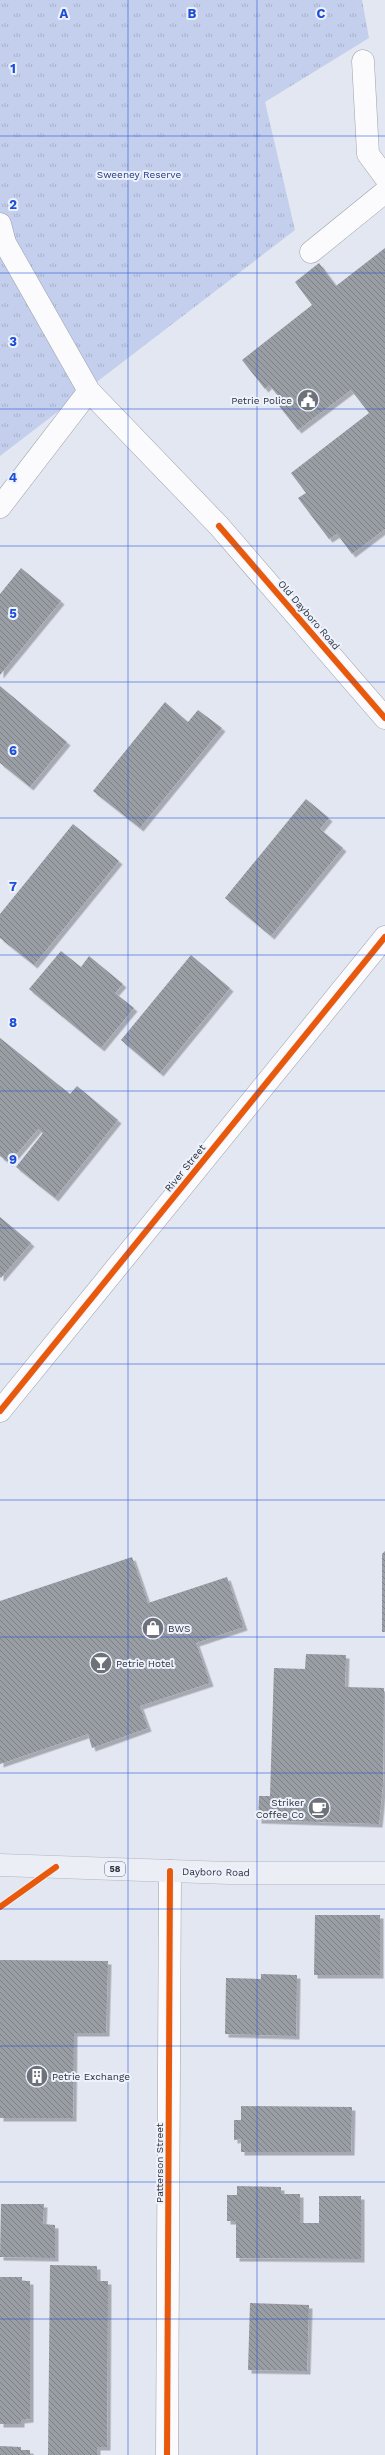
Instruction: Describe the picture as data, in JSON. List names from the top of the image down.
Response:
{
  "streets": {
    "main road": ["58", "Dayboro Road"],
    "street": ["Old Dayboro Road", "River Street", "Patterson Street"]
  },
  "crossings": [
    ["Dayboro Road", "Patterson Street"]
  ],
  "parks": ["Sweeney Reserve"],
  "places": {
    "public building": ["Petrie Police"],
    "shop": ["BWS"],
    "bar": ["Petrie Hotel"],
    "cafe": ["Striker Coffee Co"],
    "building": ["Petrie Exchange"]
  },
  "grid": {
    "columns": ["A", "B", "C"],
    "rows": [
      "1",
      "2",
      "3",
      "4",
      "5",
      "6",
      "7",
      "8",
      "9"
    ]
  }
}
